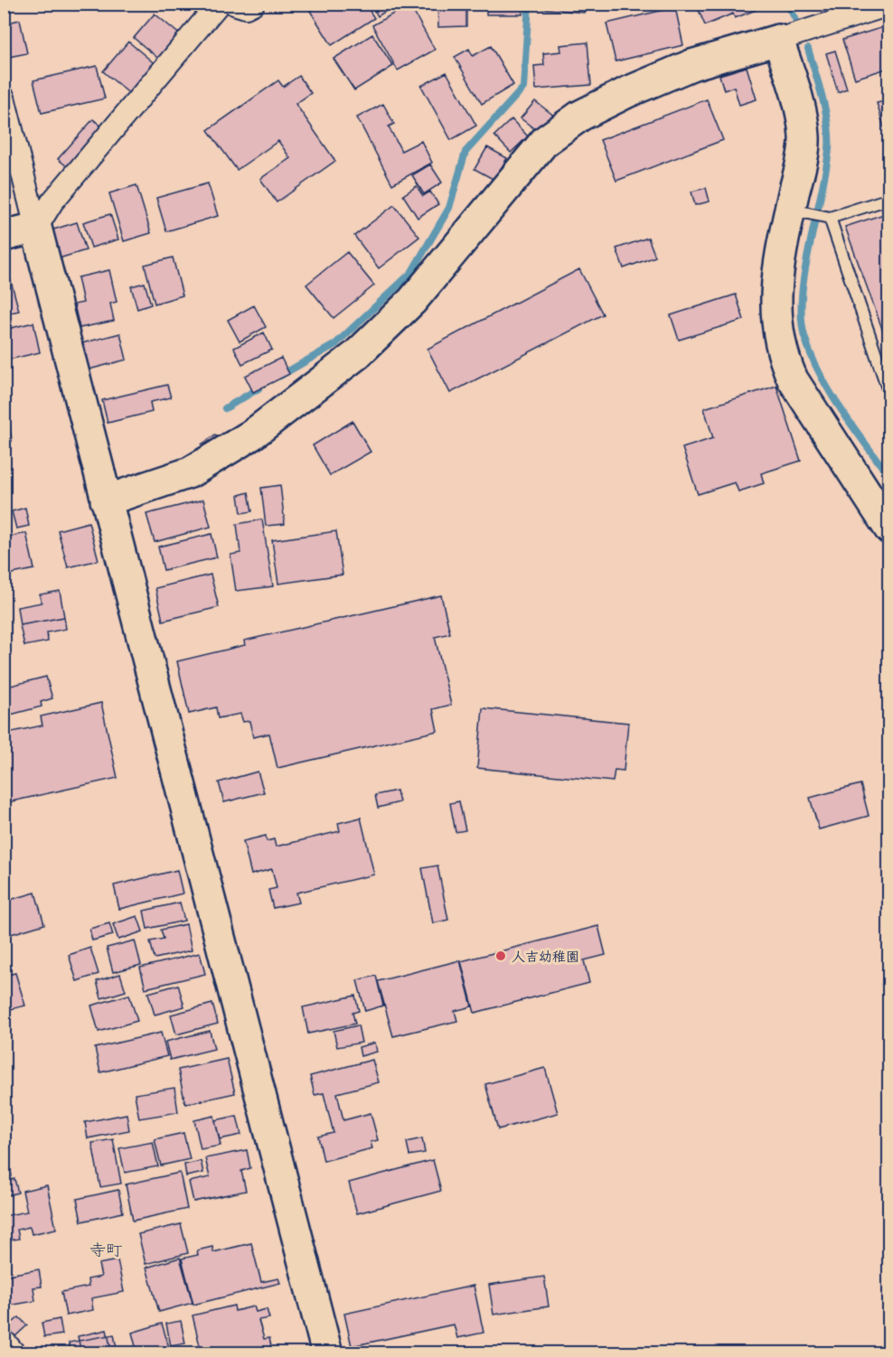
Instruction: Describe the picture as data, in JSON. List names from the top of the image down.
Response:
{
  "districts": ["寺町"],
  "places": ["人吉幼稚園"]
}
